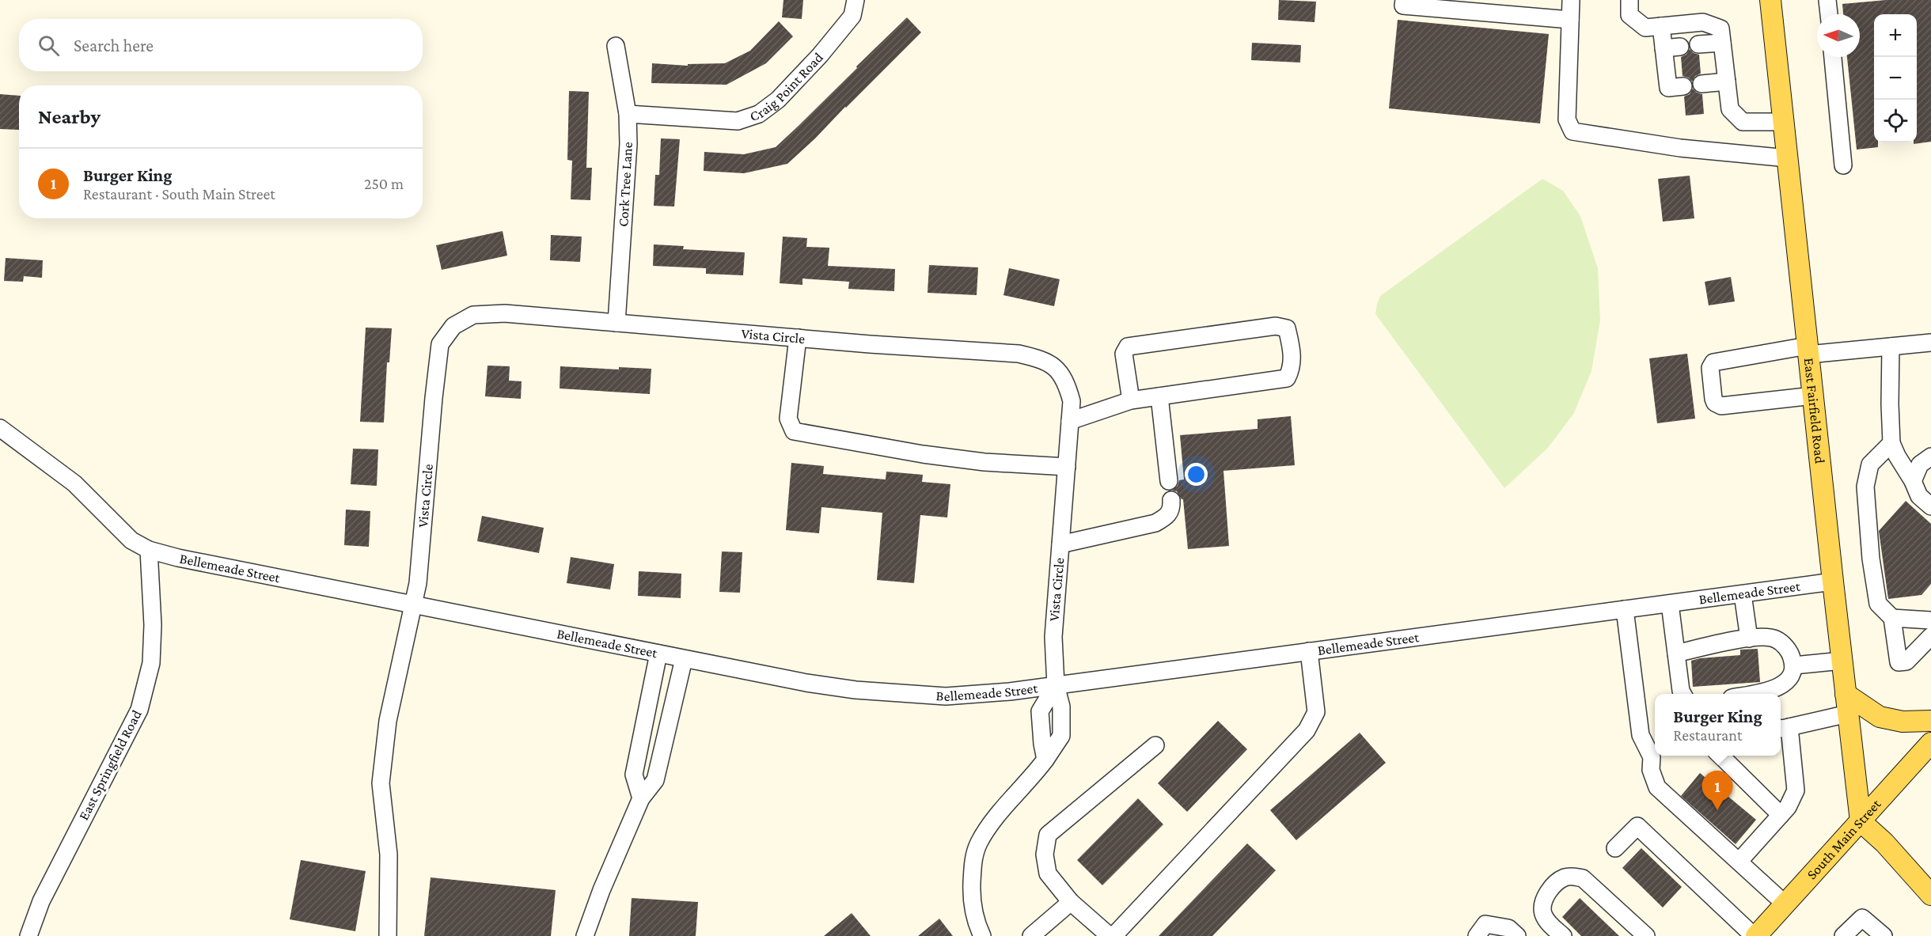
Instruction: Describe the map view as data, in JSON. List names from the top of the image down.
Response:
{
  "streets": {
    "main road": ["East Fairfield Road", "South Main Street"],
    "street": [
      "Craig Point Road",
      "Cork Tree Lane",
      "Vista Circle",
      "Bellemeade Street",
      "East Springfield Road"
    ]
  },
  "crossings": [
    ["Craig Point Road", "Cork Tree Lane"],
    ["Cork Tree Lane", "Vista Circle"],
    ["Vista Circle", "Bellemeade Street"],
    ["East Fairfield Road", "Bellemeade Street"],
    ["East Fairfield Road", "South Main Street"],
    ["Bellemeade Street", "East Springfield Road"]
  ],
  "north": "left",
  "page": {
    "map_buttons": ["+", "−"],
    "search": "Search here",
    "heading": "Nearby",
    "list": [
      {
        "mark": "1",
        "name": "Burger King",
        "note": "Restaurant · South Main Street",
        "value": "250 m"
      }
    ],
    "popup": ["Burger King", "Restaurant"],
    "pins": "1"
  }
}
